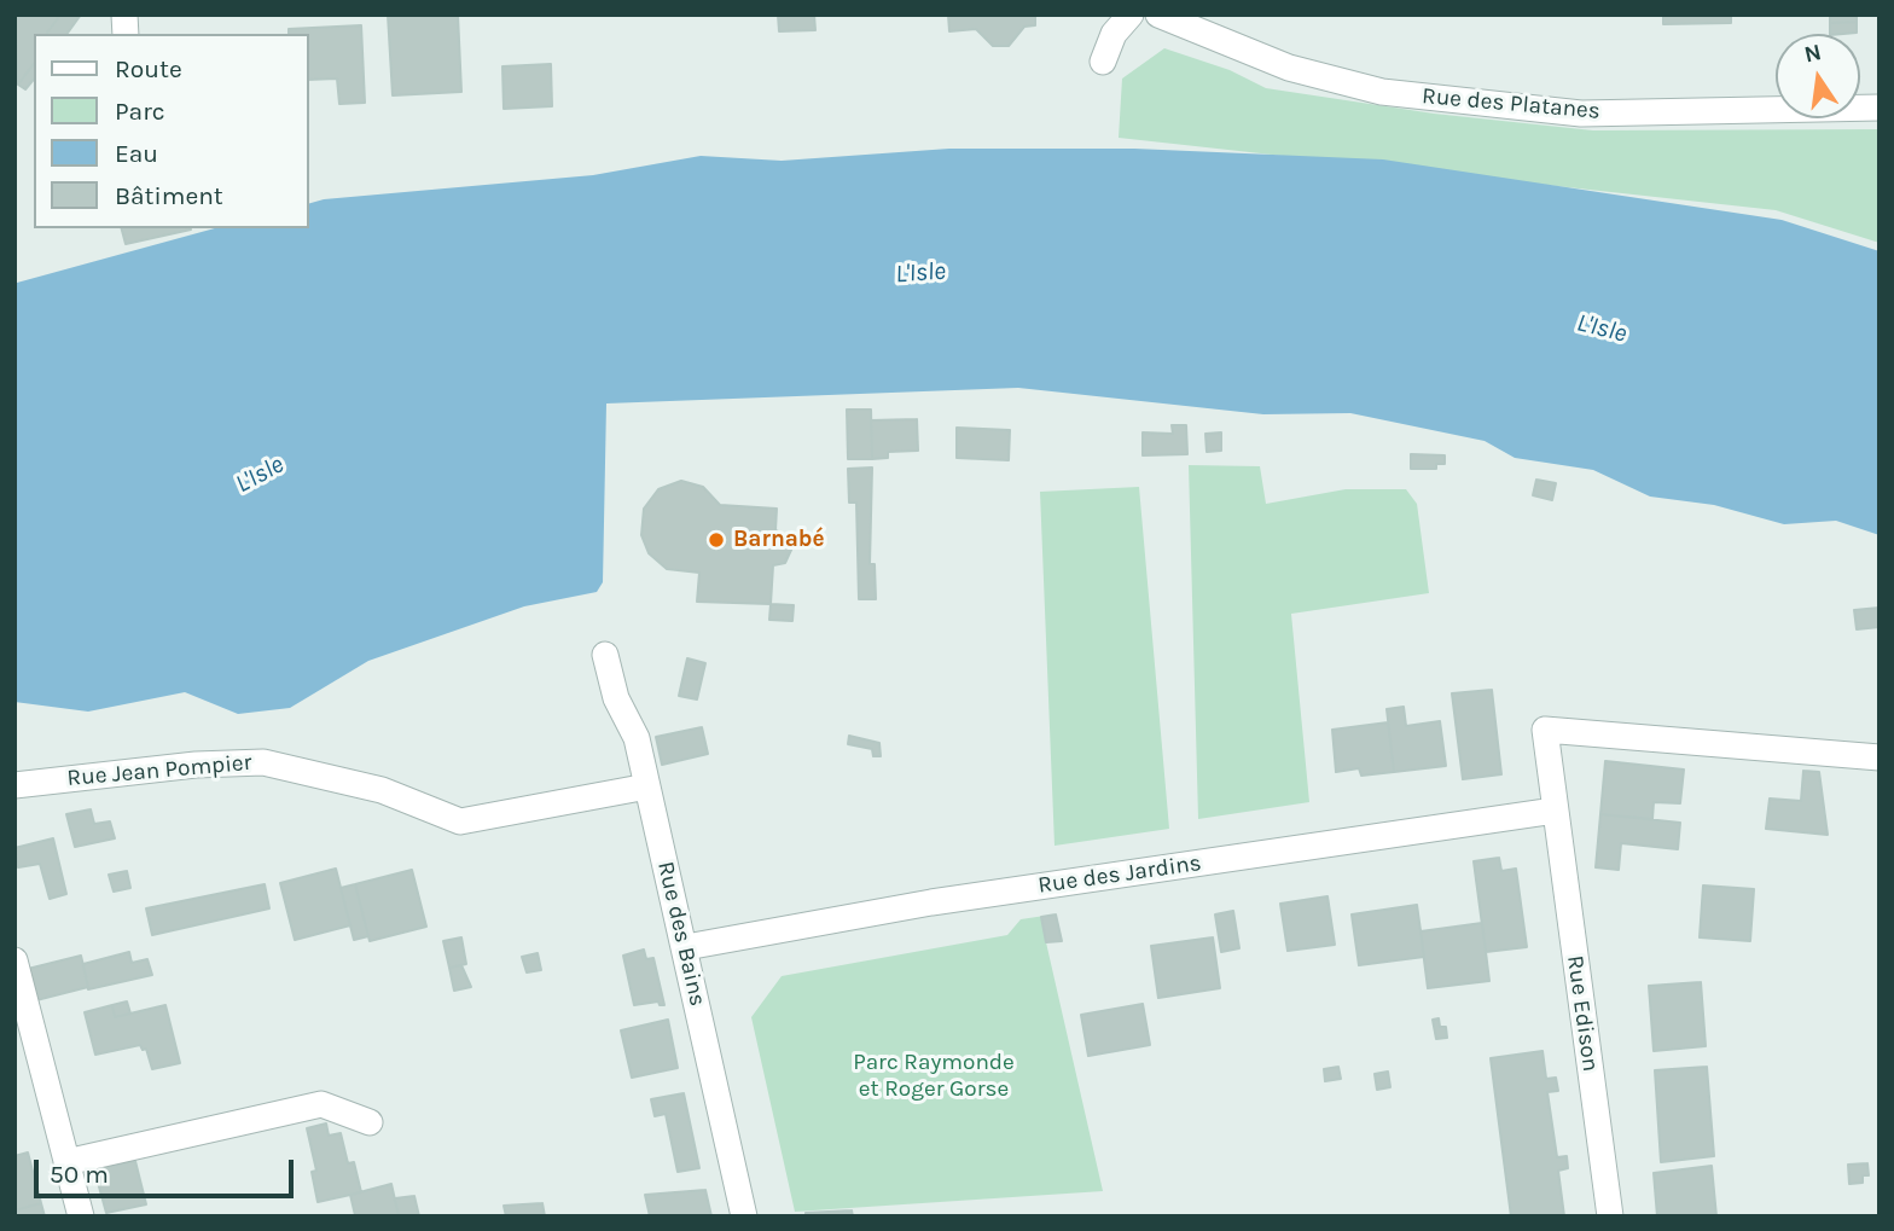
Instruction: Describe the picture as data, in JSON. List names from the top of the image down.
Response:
{
  "streets": {
    "street": [
      "Rue des Platanes",
      "Rue Jean Pompier",
      "Rue des Jardins",
      "Rue des Bains",
      "Rue Edison"
    ]
  },
  "crossings": [
    ["Rue Jean Pompier", "Rue des Bains"],
    ["Rue des Jardins", "Rue des Bains"],
    ["Rue des Jardins", "Rue Edison"]
  ],
  "water": ["L'Isle"],
  "parks": ["Parc Raymonde et Roger Gorse"],
  "places": ["Barnabé"],
  "legend": [
    "Route",
    "Parc",
    "Eau",
    "Bâtiment"
  ],
  "scale_bar": "50 m",
  "north": "top"
}
